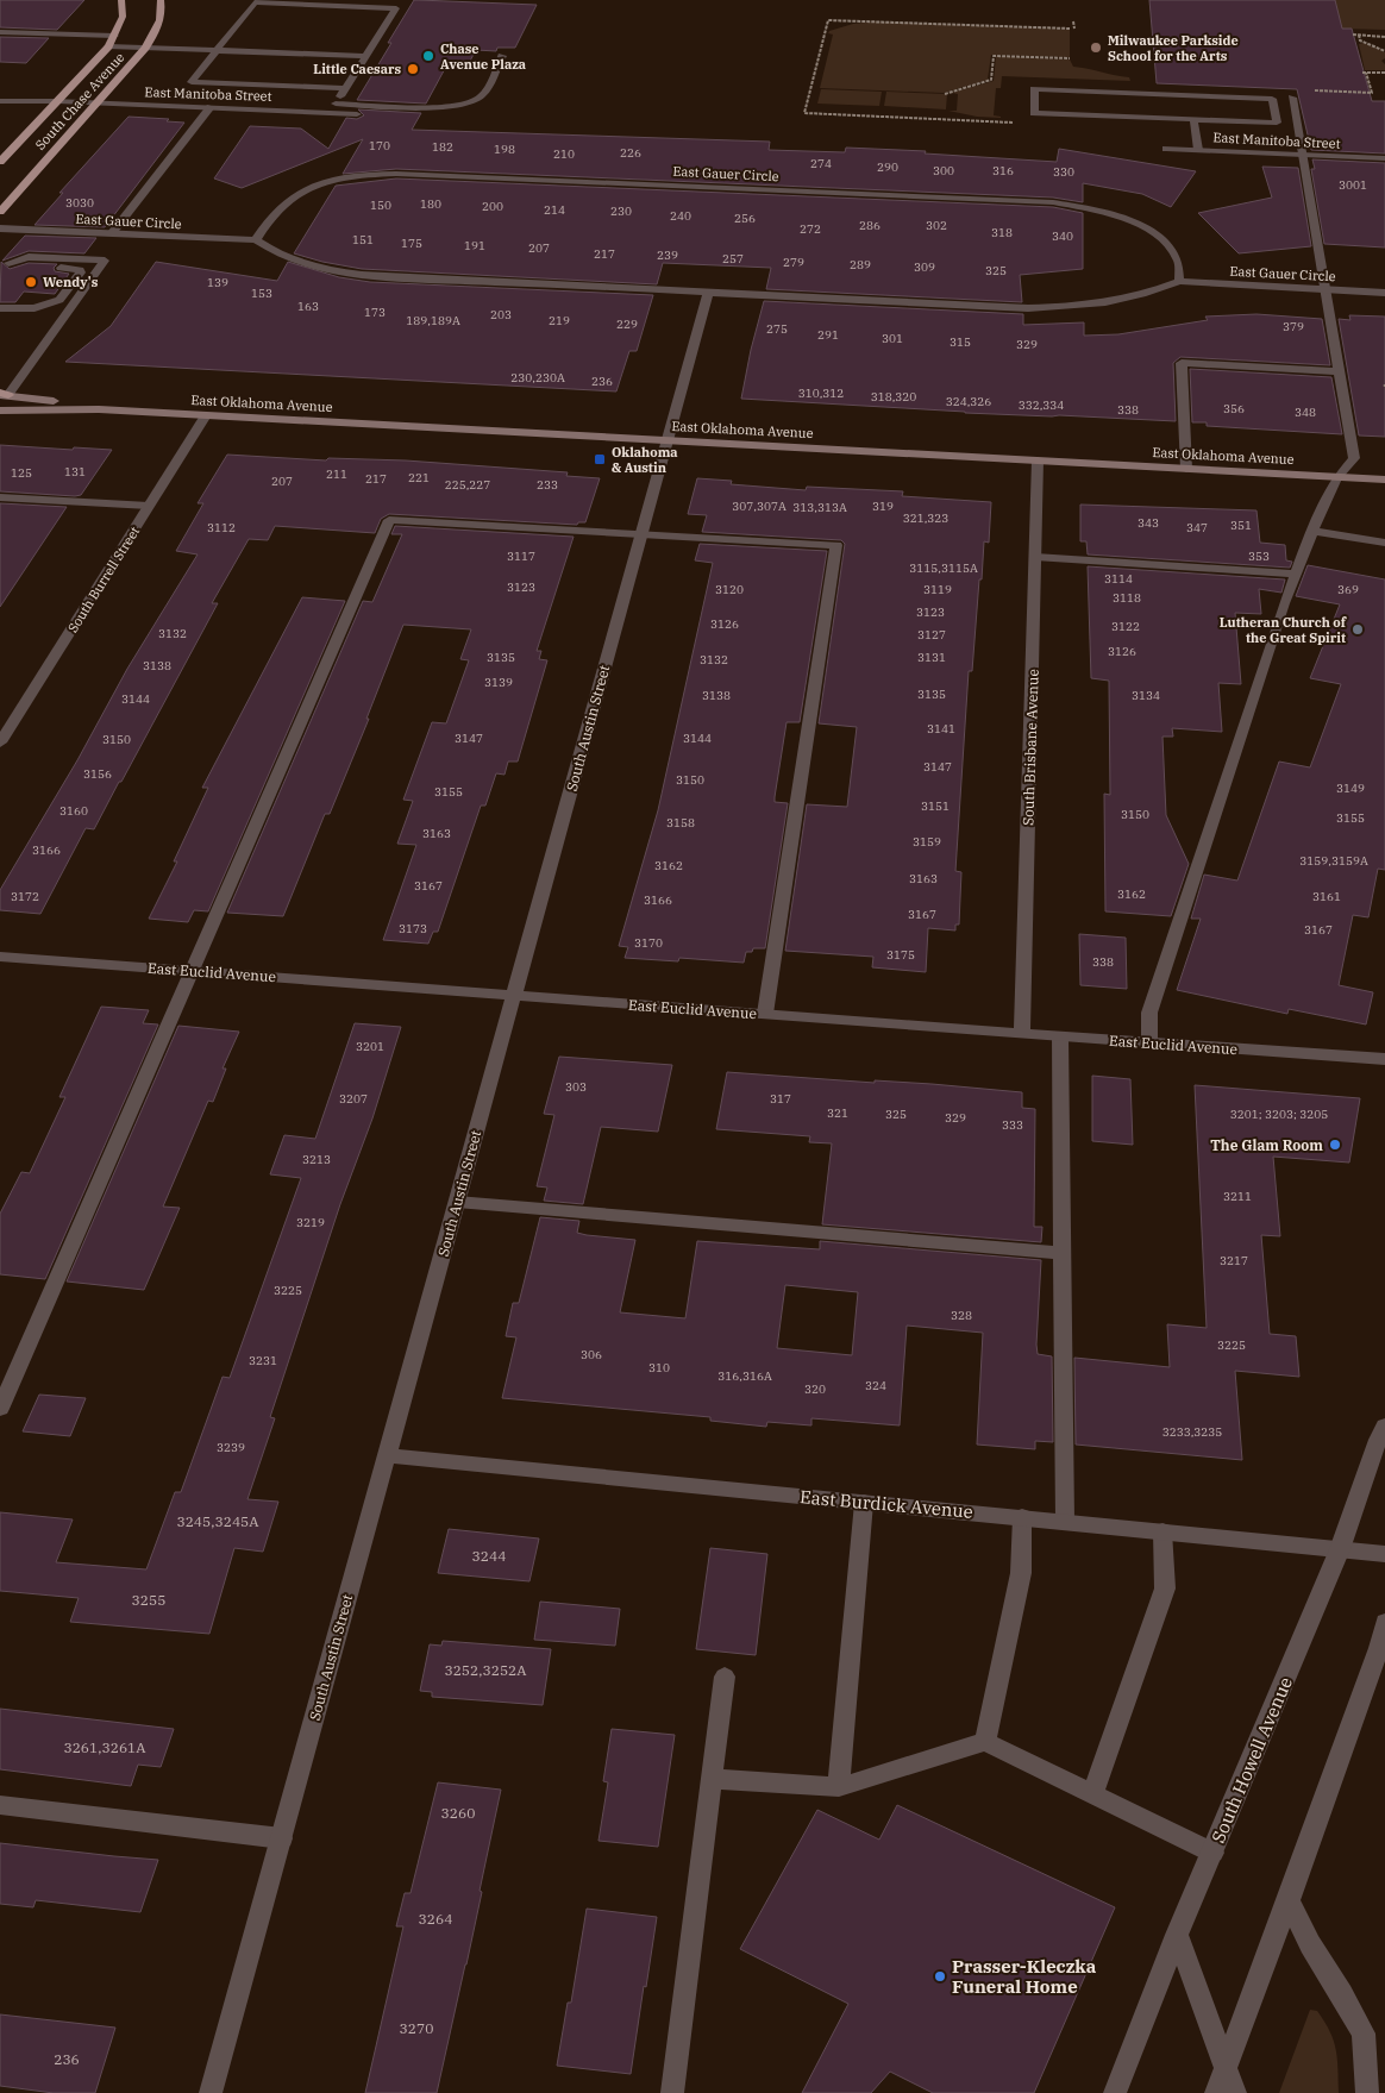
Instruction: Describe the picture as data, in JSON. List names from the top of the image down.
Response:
{
  "streets": {
    "main road": ["South Chase Avenue", "East Oklahoma Avenue"],
    "street": [
      "East Manitoba Street",
      "East Gauer Circle",
      "South Burrell Street",
      "South Austin Street",
      "South Brisbane Avenue",
      "East Euclid Avenue",
      "East Burdick Avenue",
      "South Howell Avenue"
    ]
  },
  "crossings": [
    ["East Manitoba Street", "South Chase Avenue"],
    ["East Gauer Circle", "South Austin Street"],
    ["East Oklahoma Avenue", "South Burrell Street"],
    ["East Oklahoma Avenue", "South Austin Street"],
    ["East Oklahoma Avenue", "South Brisbane Avenue"],
    ["South Austin Street", "East Euclid Avenue"],
    ["South Austin Street", "East Burdick Avenue"],
    ["South Brisbane Avenue", "East Euclid Avenue"],
    ["East Burdick Avenue", "South Howell Avenue"]
  ],
  "places": {
    "other": [
      "Milwaukee Parkside School for the Arts",
      "Chase Avenue Plaza",
      "Little Caesars",
      "Wendy's",
      "Lutheran Church of the Great Spirit",
      "The Glam Room",
      "Prasser-Kleczka Funeral Home"
    ],
    "transit": ["Oklahoma & Austin"]
  },
  "house_numbers": [
    "170",
    "182",
    "198",
    "226",
    "210",
    "274",
    "290",
    "300",
    "316",
    "330",
    "3001",
    "3030",
    "180",
    "150",
    "200",
    "214",
    "230",
    "240",
    "256",
    "286",
    "302",
    "272",
    "318",
    "340",
    "151",
    "175",
    "191",
    "207",
    "217",
    "239",
    "257",
    "279",
    "289",
    "309",
    "325",
    "139",
    "153",
    "163",
    "173",
    "203",
    "189,189A",
    "219",
    "229",
    "379",
    "275",
    "291",
    "301",
    "315",
    "329",
    "230,230A",
    "236",
    "310,312",
    "318,320",
    "324,326",
    "332,334",
    "356",
    "338",
    "348",
    "131",
    "125",
    "211",
    "221",
    "217",
    "207",
    "225,227",
    "233",
    "307,307A",
    "319",
    "313,313A",
    "321,323",
    "343",
    "351",
    "3112",
    "347",
    "3117",
    "353",
    "3115,3115A",
    "3114",
    "3123",
    "3120",
    "3119",
    "369",
    "3118",
    "3123",
    "3126",
    "3122",
    "3132",
    "3127",
    "3126",
    "3135",
    "3131",
    "3132",
    "3138",
    "3139",
    "3135",
    "3138",
    "3134",
    "3144",
    "3141",
    "3147",
    "3144",
    "3150",
    "3147",
    "3156",
    "3150",
    "3149",
    "3155",
    "3151",
    "3160",
    "3150",
    "3155",
    "3158",
    "3163",
    "3159",
    "3166",
    "3159,3159A",
    "3162",
    "3163",
    "3167",
    "3162",
    "3172",
    "3161",
    "3166",
    "3167",
    "3173",
    "3167",
    "3170",
    "3175",
    "338",
    "3201",
    "303",
    "3207",
    "317",
    "321",
    "325",
    "3201; 3203; 3205",
    "329",
    "333",
    "3213",
    "3211",
    "3219",
    "3217",
    "3225",
    "328",
    "3225",
    "306",
    "3231",
    "310",
    "316,316A",
    "324",
    "320",
    "3233,3235",
    "3239",
    "3245,3245A",
    "3244",
    "3255",
    "3252,3252A",
    "3261,3261A",
    "3260",
    "3264",
    "3270",
    "236"
  ]
}
